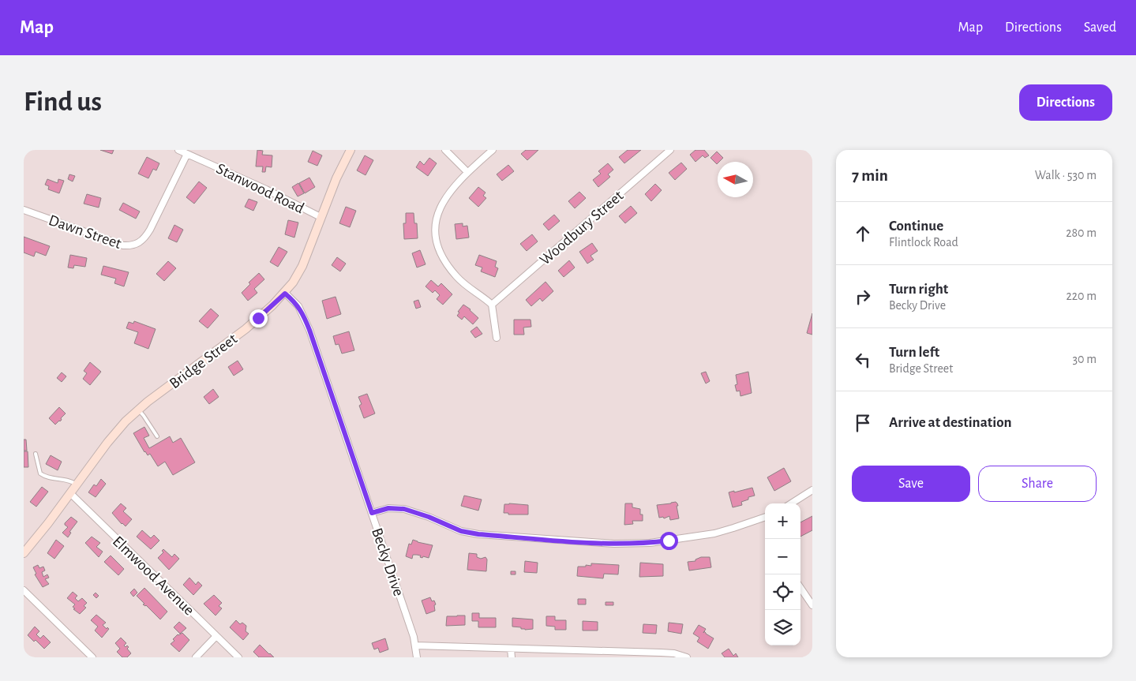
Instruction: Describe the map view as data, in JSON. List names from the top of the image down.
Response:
{
  "streets": {
    "street": [
      "Stanwood Road",
      "Woodbury Street",
      "Dawn Street",
      "Bridge Street",
      "Becky Drive",
      "Elmwood Avenue"
    ]
  },
  "crossings": [
    ["Stanwood Road", "Dawn Street"],
    ["Stanwood Road", "Bridge Street"],
    ["Bridge Street", "Becky Drive"],
    ["Bridge Street", "Elmwood Avenue"]
  ],
  "north": "left",
  "page": {
    "header": "Map",
    "nav": ["Map", "Directions", "Saved"],
    "buttons": [
      "Directions",
      ["Save", "Share"]
    ],
    "title": "Find us",
    "heading": ["7 min", "Walk · 530 m"],
    "list": [
      ["Continue", "Flintlock Road", "280 m"],
      ["Turn right", "Becky Drive", "220 m"],
      ["Turn left", "Bridge Street", "30 m"],
      "Arrive at destination"
    ],
    "map_buttons": ["+", "−"]
  }
}
